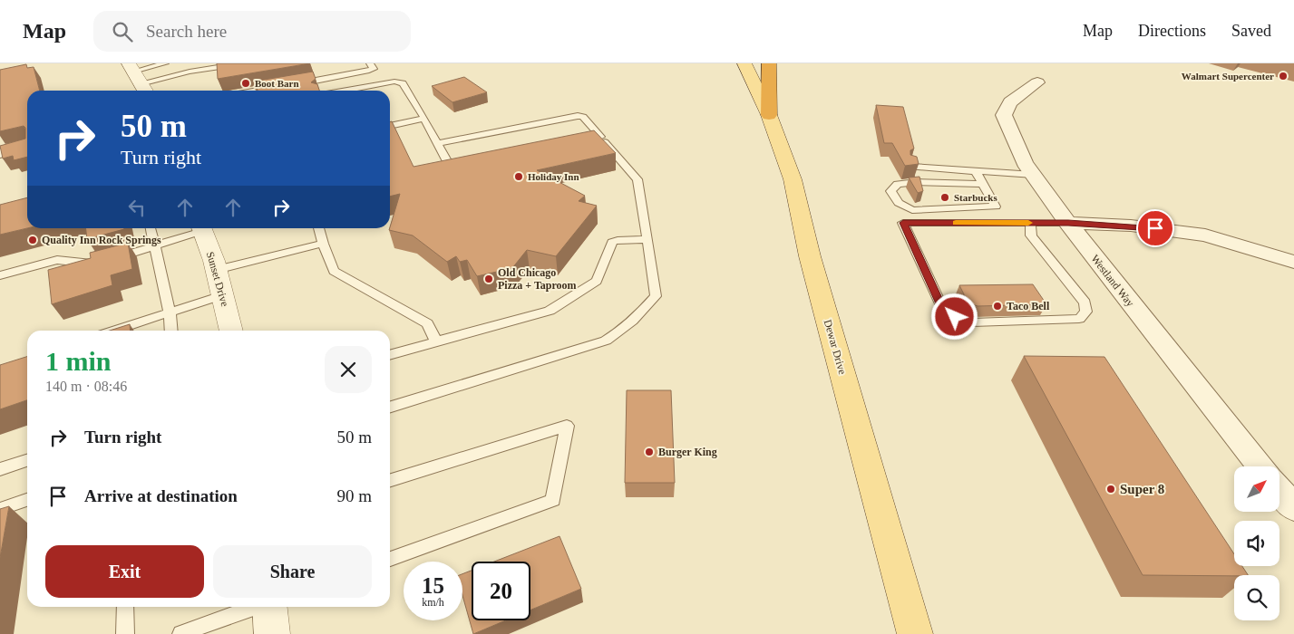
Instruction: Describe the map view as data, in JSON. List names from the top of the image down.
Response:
{
  "streets": {
    "main road": ["Dewar Drive"],
    "street": ["Sunset Drive", "Westland Way"]
  },
  "places": [
    "Walmart Supercenter",
    "Boot Barn",
    "Holiday Inn",
    "Starbucks",
    "Quality Inn Rock Springs",
    "Old Chicago Pizza + Taproom",
    "Taco Bell",
    "Burger King",
    "Super 8"
  ],
  "north": "top right",
  "page": {
    "header": "Map",
    "search": "Search here",
    "nav": ["Map", "Directions", "Saved"],
    "turn": ["50 m", "Turn right"],
    "heading": ["1 min", "140 m · 08:46"],
    "list": [
      {
        "name": "Turn right",
        "value": "50 m"
      },
      {
        "name": "Arrive at destination",
        "value": "90 m"
      }
    ],
    "buttons": ["Exit", "Share"],
    "speed": "15 km/h",
    "limit": "20"
  }
}
